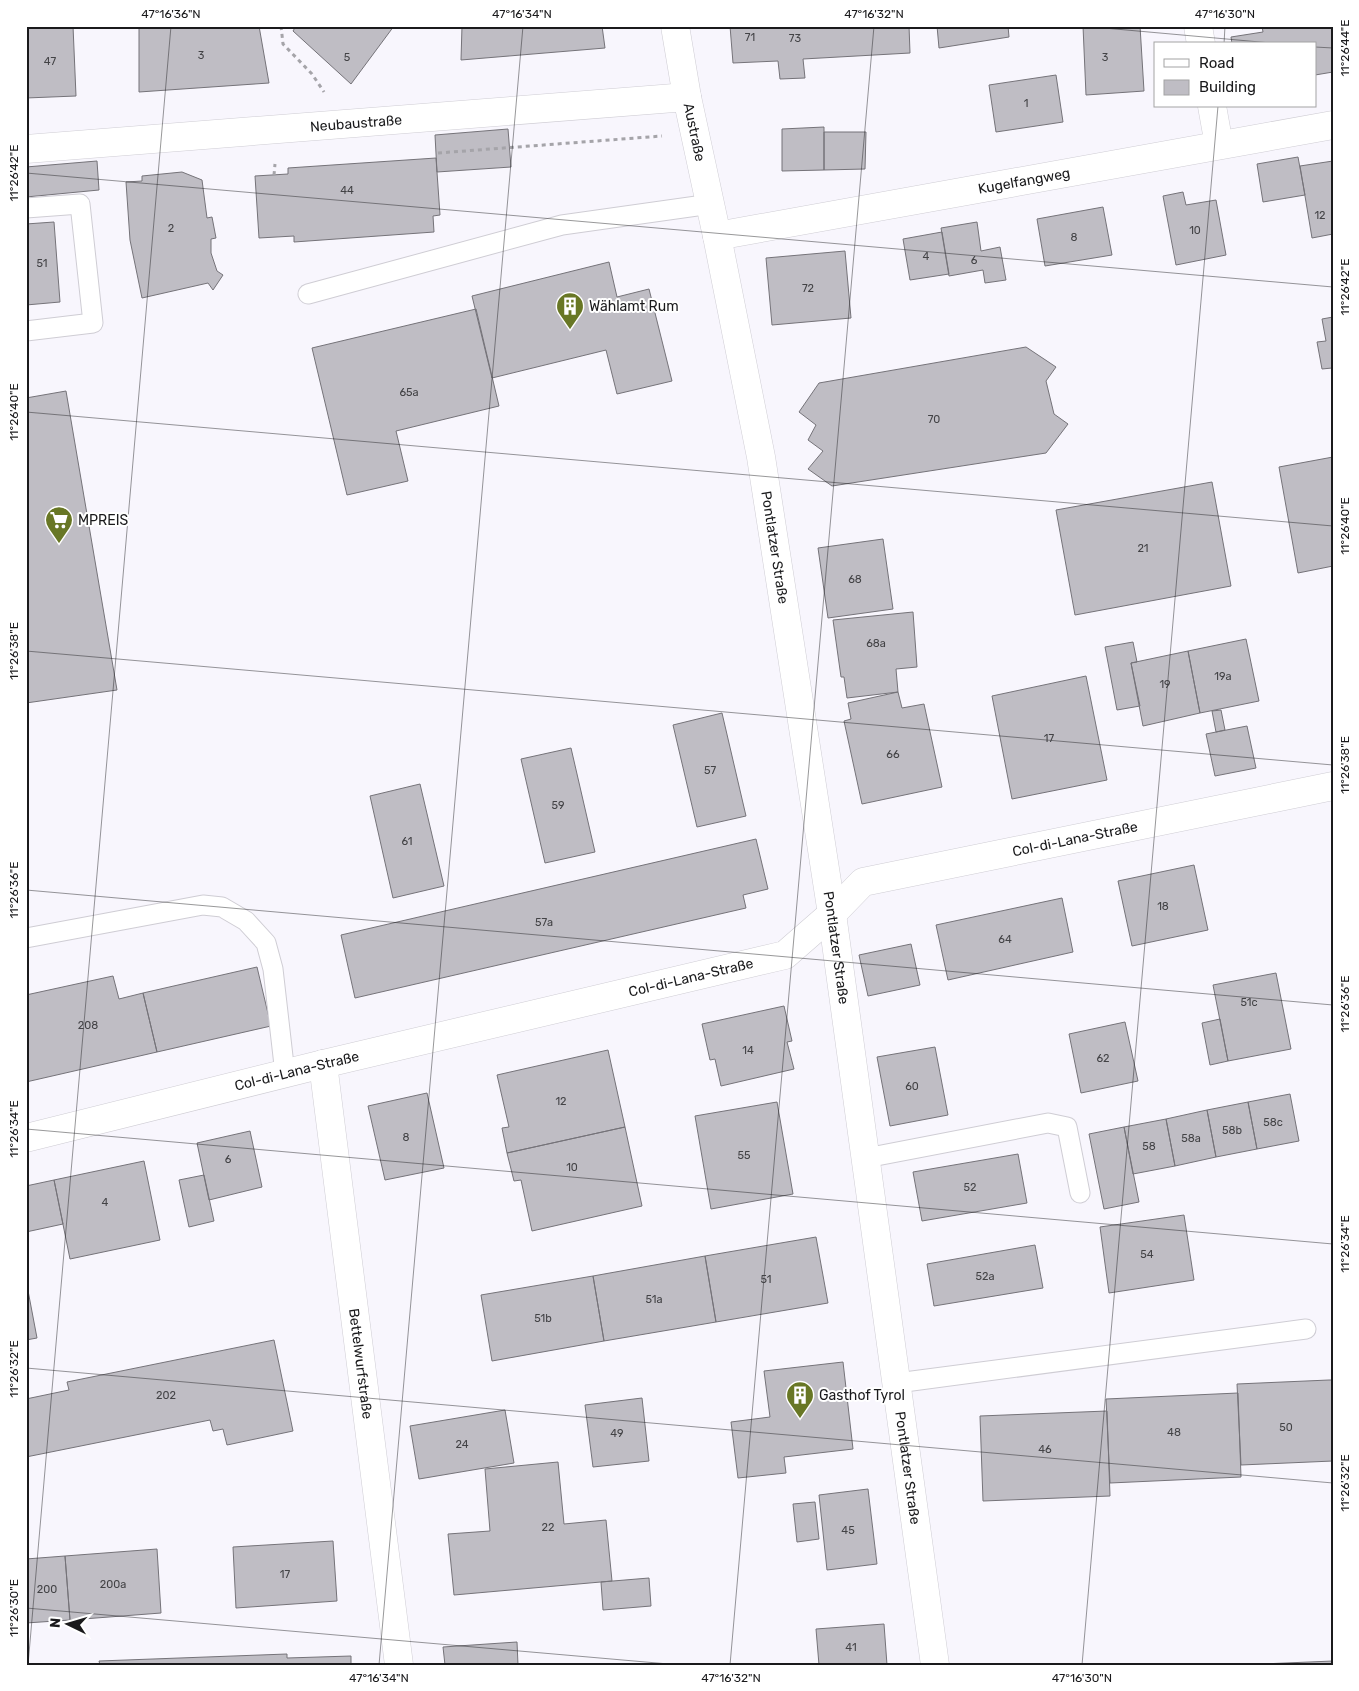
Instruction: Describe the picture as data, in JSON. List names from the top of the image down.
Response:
{
  "streets": {
    "street": [
      "Neubaustraße",
      "Austraße",
      "Kugelfangweg",
      "Pontlatzer Straße",
      "Col-di-Lana-Straße",
      "Bettelwurfstraße"
    ]
  },
  "crossings": [
    ["Neubaustraße", "Austraße"],
    ["Austraße", "Kugelfangweg"],
    ["Austraße", "Pontlatzer Straße"],
    ["Kugelfangweg", "Pontlatzer Straße"],
    ["Pontlatzer Straße", "Col-di-Lana-Straße"],
    ["Col-di-Lana-Straße", "Bettelwurfstraße"]
  ],
  "places": {
    "building": ["Wählamt Rum", "Gasthof Tyrol"],
    "supermarket": ["MPREIS"]
  },
  "house_numbers": [
    "71",
    "73",
    "3",
    "5",
    "3",
    "47",
    "1",
    "44",
    "12",
    "2",
    "10",
    "8",
    "4",
    "6",
    "51",
    "72",
    "65a",
    "70",
    "21",
    "68",
    "68a",
    "19a",
    "19",
    "17",
    "66",
    "57",
    "59",
    "61",
    "18",
    "57a",
    "64",
    "51c",
    "208",
    "14",
    "62",
    "60",
    "12",
    "58c",
    "58b",
    "8",
    "58a",
    "58",
    "55",
    "6",
    "10",
    "52",
    "4",
    "54",
    "52a",
    "51",
    "51a",
    "51b",
    "202",
    "50",
    "48",
    "49",
    "24",
    "46",
    "22",
    "45",
    "17",
    "200a",
    "200",
    "41"
  ],
  "legend": ["Road", "Building"],
  "north": "left",
  "coordinates": [
    "47°16'36\"N",
    "47°16'34\"N",
    "47°16'32\"N",
    "47°16'30\"N",
    "11°26'44\"E",
    "11°26'42\"E",
    "11°26'40\"E",
    "11°26'38\"E",
    "11°26'36\"E",
    "11°26'34\"E",
    "11°26'32\"E",
    "11°26'30\"E"
  ]
}
